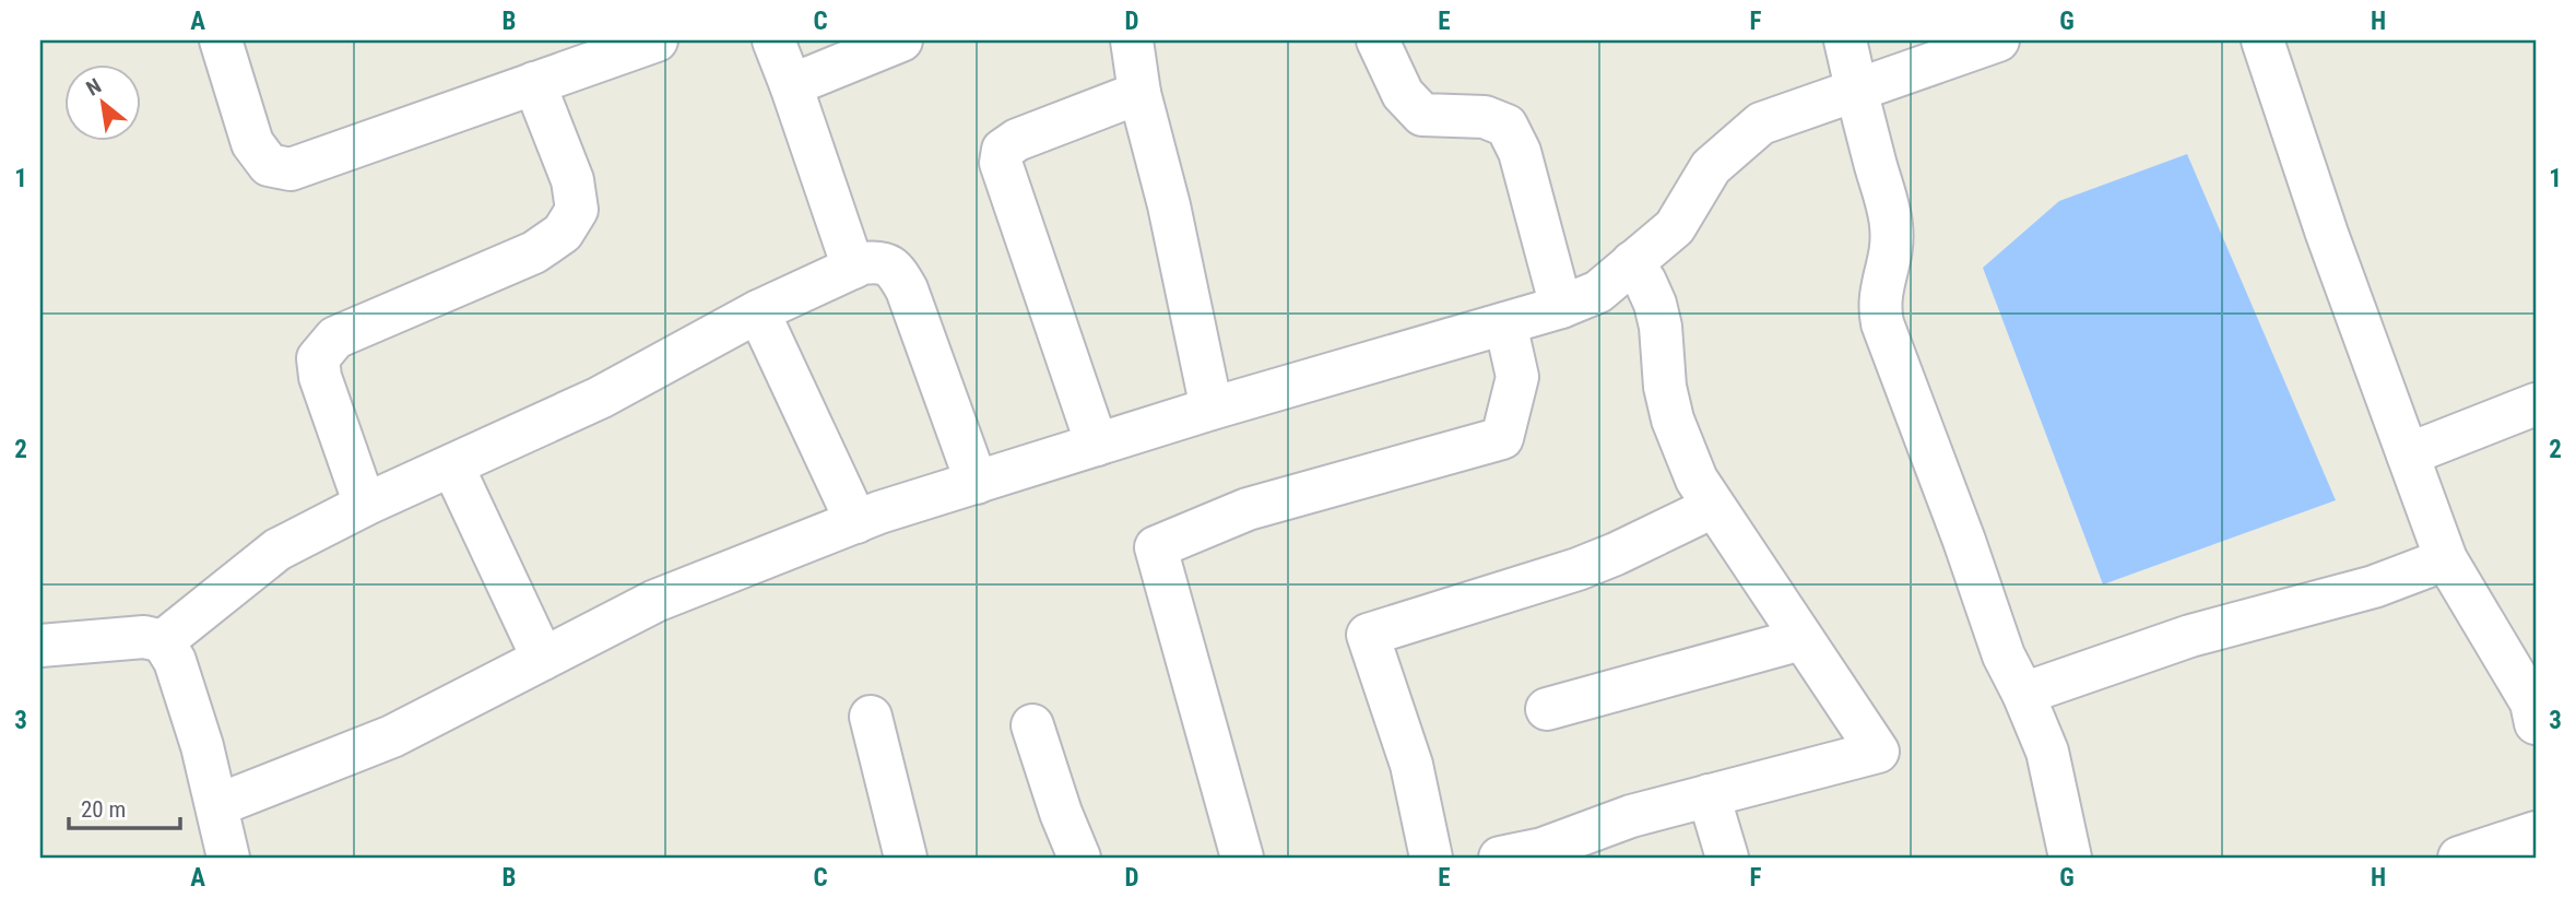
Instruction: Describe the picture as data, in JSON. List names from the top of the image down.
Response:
{
  "scale_bar": "20 m",
  "north": "top left",
  "grid": {
    "columns": [
      "A",
      "B",
      "C",
      "D",
      "E",
      "F",
      "G",
      "H"
    ],
    "rows": ["1", "2", "3"]
  }
}
